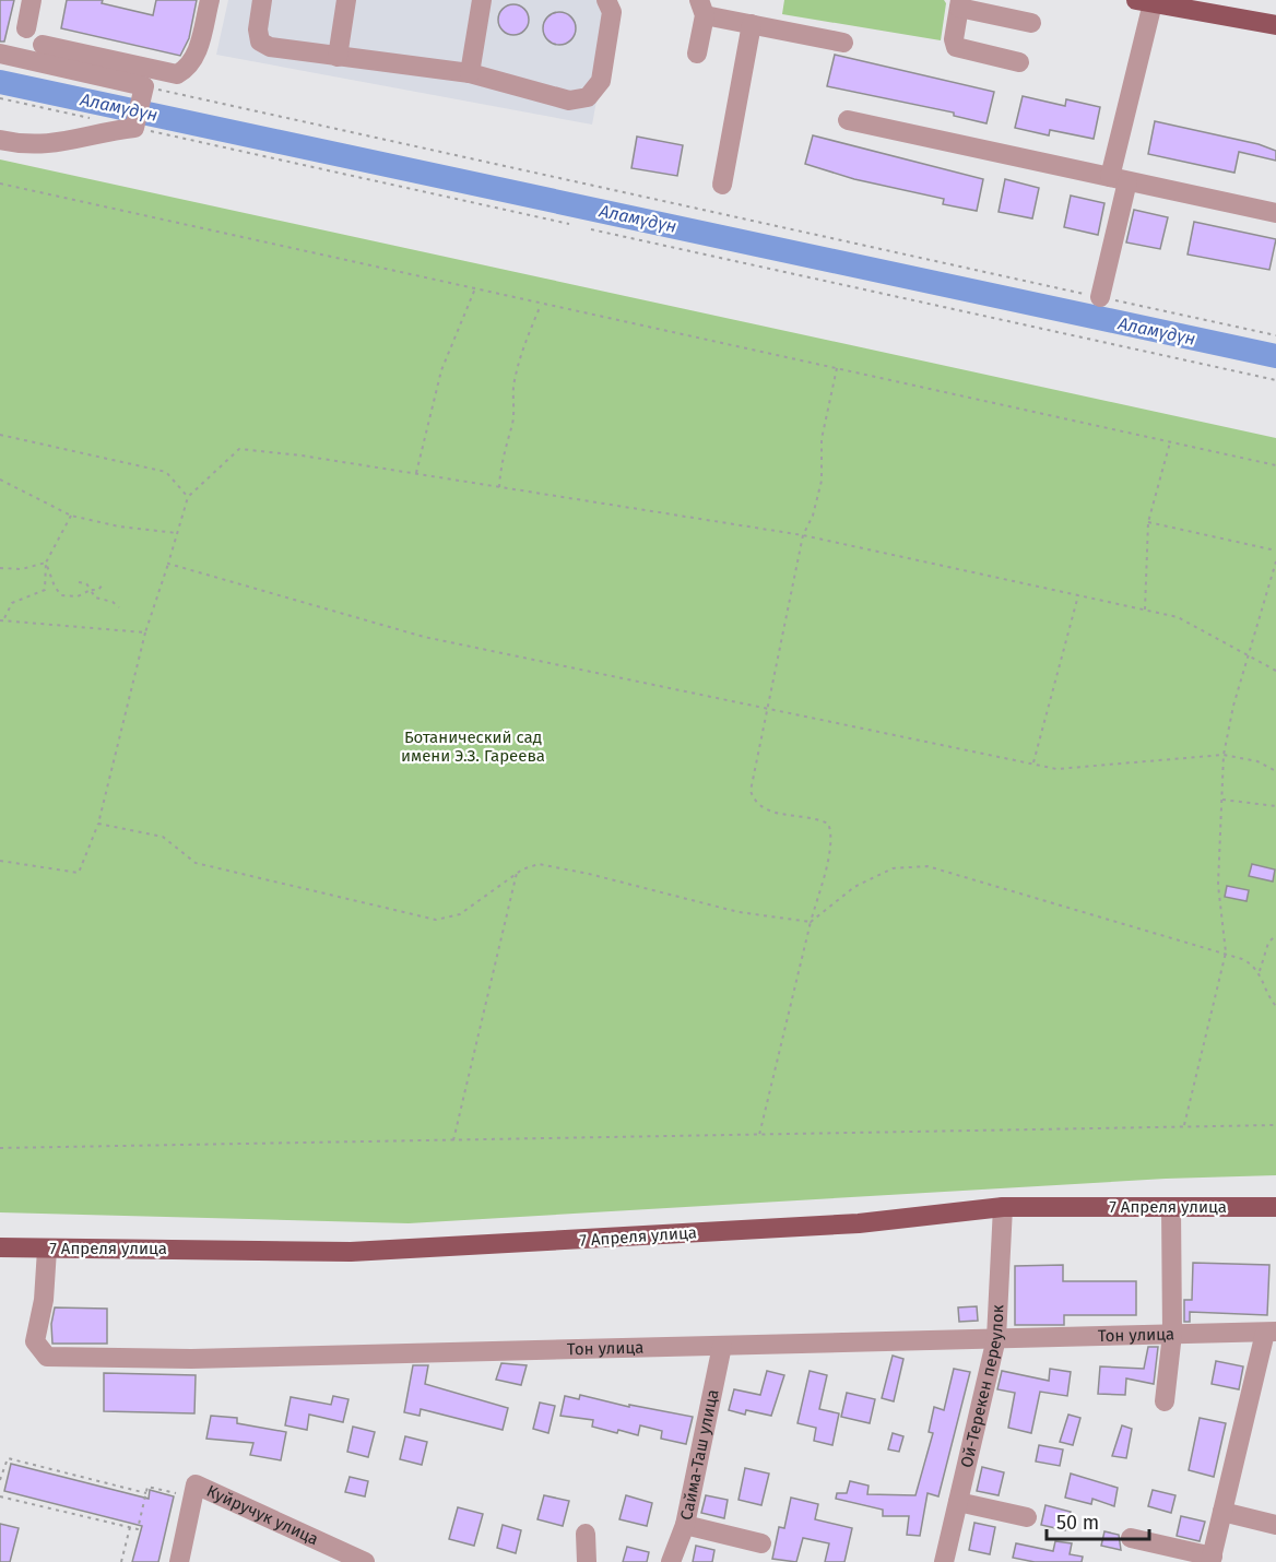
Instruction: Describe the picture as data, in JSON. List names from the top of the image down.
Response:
{
  "streets": {
    "main road": ["7 Апреля улица"],
    "street": [
      "Тон улица",
      "Ой-Терекен переулок",
      "Сайма-Таш улица",
      "Куйручук улица"
    ]
  },
  "crossings": [
    ["7 Апреля улица", "Тон улица"],
    ["7 Апреля улица", "Ой-Терекен переулок"],
    ["Тон улица", "Ой-Терекен переулок"],
    ["Тон улица", "Сайма-Таш улица"]
  ],
  "water": ["Аламүдүн"],
  "parks": ["Ботанический сад имени Э.З. Гареева"],
  "scale_bar": "50 m"
}
